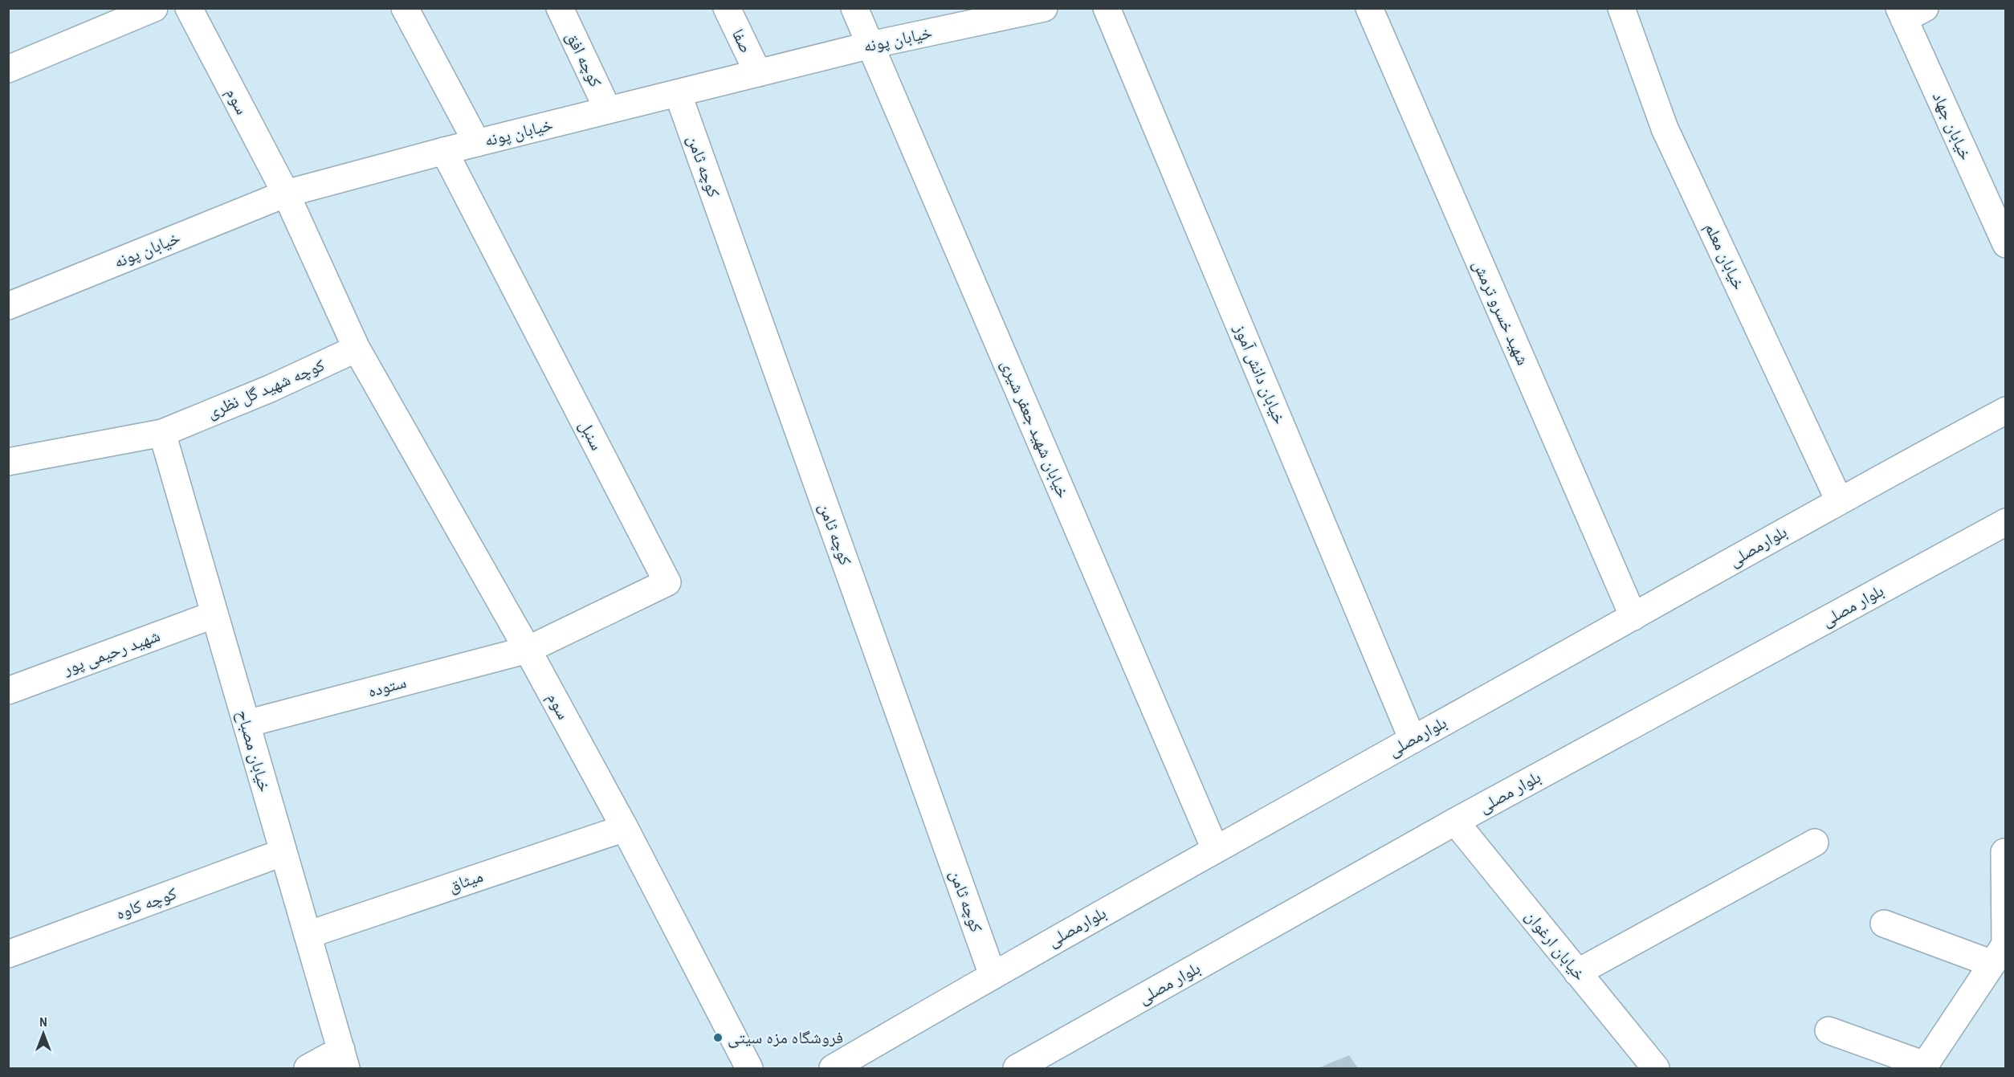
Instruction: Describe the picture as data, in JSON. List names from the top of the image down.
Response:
{
  "streets": {
    "street": [
      "خیابان پونه",
      "صفا",
      "کوچه افق",
      "سوم",
      "خیابان جهاد",
      "کوچه ثامن",
      "خیابان معلم",
      "شهید خسرو ترمش",
      "خیابان دانش آموز",
      "کوچه شهید گل نظری",
      "خیابان شهید جعفر شیری",
      "سنبل",
      "بلوارمصلی",
      "بلوار مصلی",
      "شهید رحیمی پور",
      "ستوده",
      "خیابان مصباح",
      "میثاق",
      "کوچه کاوه",
      "خیابان ارغوان"
    ]
  },
  "crossings": [
    ["خیابان پونه", "صفا"],
    ["خیابان پونه", "کوچه افق"],
    ["خیابان پونه", "سوم"],
    ["خیابان پونه", "کوچه ثامن"],
    ["خیابان پونه", "خیابان شهید جعفر شیری"],
    ["خیابان پونه", "سنبل"],
    ["سوم", "کوچه شهید گل نظری"],
    ["سوم", "سنبل"],
    ["سوم", "ستوده"],
    ["سوم", "میثاق"],
    ["کوچه ثامن", "بلوارمصلی"],
    ["خیابان معلم", "بلوارمصلی"],
    ["شهید خسرو ترمش", "بلوارمصلی"],
    ["خیابان دانش آموز", "بلوارمصلی"],
    ["کوچه شهید گل نظری", "خیابان مصباح"],
    ["خیابان شهید جعفر شیری", "بلوارمصلی"],
    ["سنبل", "ستوده"],
    ["بلوار مصلی", "خیابان ارغوان"],
    ["شهید رحیمی پور", "خیابان مصباح"],
    ["ستوده", "خیابان مصباح"],
    ["خیابان مصباح", "میثاق"],
    ["خیابان مصباح", "کوچه کاوه"]
  ],
  "places": ["فروشگاه مزه سیتی"],
  "north": "top"
}
